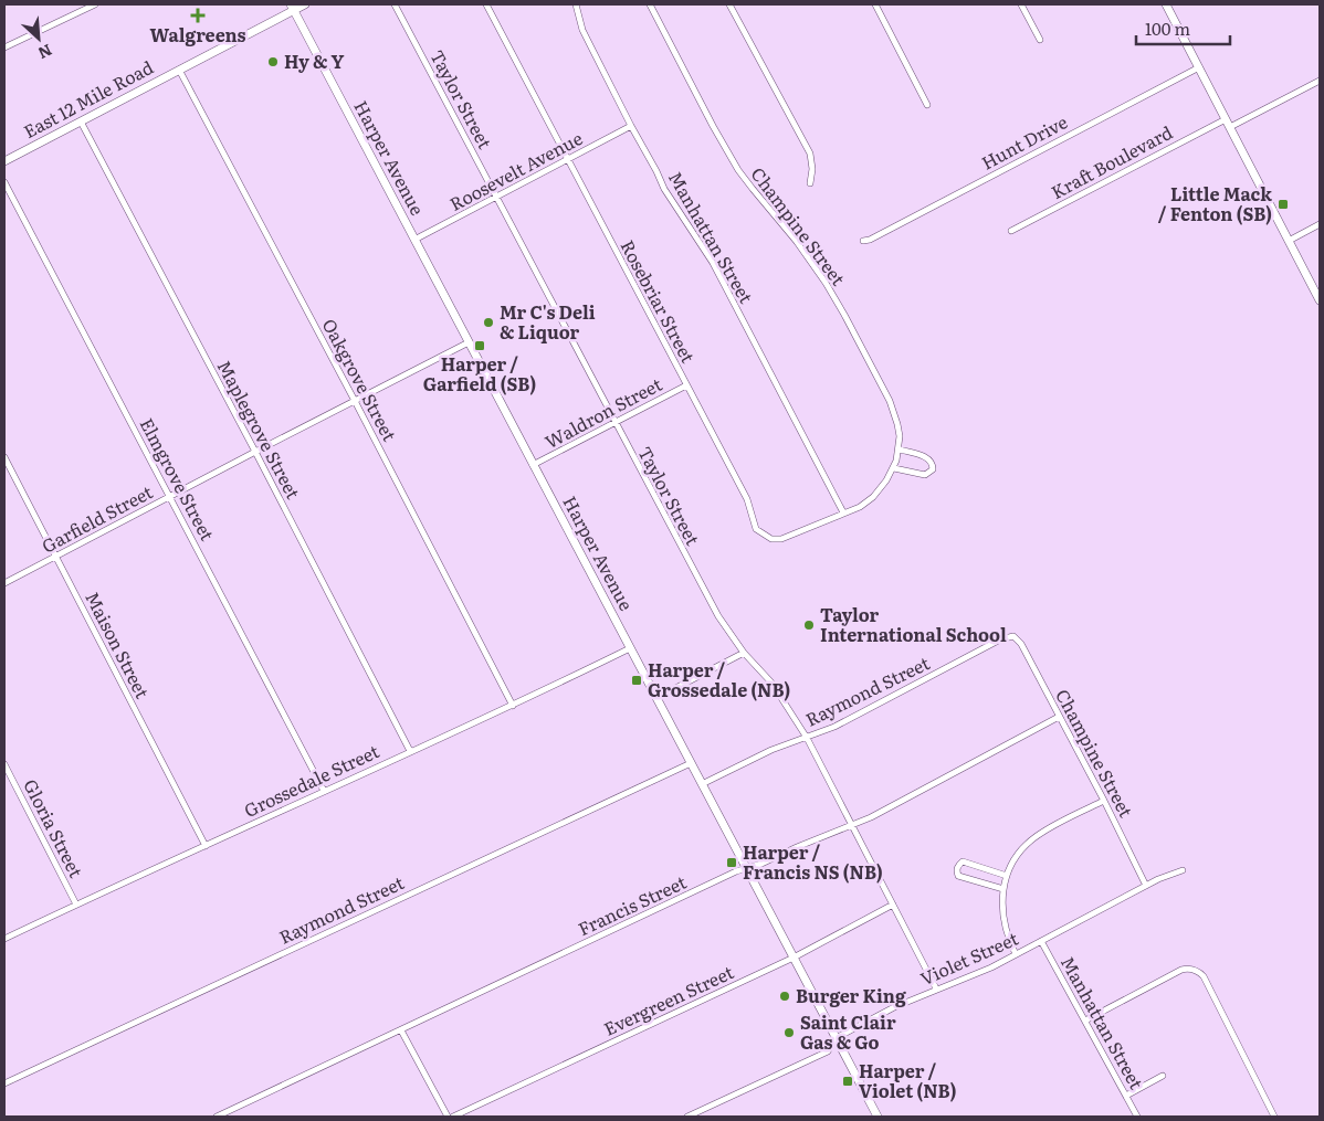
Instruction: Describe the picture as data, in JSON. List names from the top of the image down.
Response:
{
  "streets": {
    "main road": ["East 12 Mile Road", "Harper Avenue"],
    "street": [
      "Taylor Street",
      "Hunt Drive",
      "Kraft Boulevard",
      "Roosevelt Avenue",
      "Champine Street",
      "Manhattan Street",
      "Rosebriar Street",
      "Oakgrove Street",
      "Waldron Street",
      "Maplegrove Street",
      "Elmgrove Street",
      "Garfield Street",
      "Maison Street",
      "Raymond Street",
      "Grossedale Street",
      "Gloria Street",
      "Francis Street",
      "Violet Street",
      "Evergreen Street"
    ]
  },
  "crossings": [
    ["East 12 Mile Road", "Harper Avenue"],
    ["East 12 Mile Road", "Oakgrove Street"],
    ["East 12 Mile Road", "Maplegrove Street"],
    ["Taylor Street", "Roosevelt Avenue"],
    ["Taylor Street", "Waldron Street"],
    ["Taylor Street", "Raymond Street"],
    ["Taylor Street", "Francis Street"],
    ["Taylor Street", "Violet Street"],
    ["Taylor Street", "Evergreen Street"],
    ["Harper Avenue", "Roosevelt Avenue"],
    ["Harper Avenue", "Waldron Street"],
    ["Harper Avenue", "Garfield Street"],
    ["Harper Avenue", "Raymond Street"],
    ["Harper Avenue", "Grossedale Street"],
    ["Harper Avenue", "Francis Street"],
    ["Harper Avenue", "Violet Street"],
    ["Harper Avenue", "Evergreen Street"],
    ["Roosevelt Avenue", "Manhattan Street"],
    ["Roosevelt Avenue", "Rosebriar Street"],
    ["Champine Street", "Manhattan Street"],
    ["Champine Street", "Rosebriar Street"],
    ["Champine Street", "Raymond Street"],
    ["Champine Street", "Francis Street"],
    ["Champine Street", "Violet Street"],
    ["Manhattan Street", "Rosebriar Street"],
    ["Manhattan Street", "Violet Street"],
    ["Rosebriar Street", "Waldron Street"],
    ["Oakgrove Street", "Garfield Street"],
    ["Oakgrove Street", "Grossedale Street"],
    ["Maplegrove Street", "Garfield Street"],
    ["Maplegrove Street", "Grossedale Street"],
    ["Elmgrove Street", "Garfield Street"],
    ["Elmgrove Street", "Grossedale Street"],
    ["Garfield Street", "Maison Street"],
    ["Maison Street", "Grossedale Street"],
    ["Grossedale Street", "Gloria Street"]
  ],
  "places": {
    "health": ["Walgreens"],
    "other": [
      "Hy & Y",
      "Mr C's Deli & Liquor",
      "Taylor International School",
      "Burger King",
      "Saint Clair Gas & Go"
    ],
    "transit": [
      "Little Mack / Fenton (SB)",
      "Harper / Garfield (SB)",
      "Harper / Grossedale (NB)",
      "Harper / Francis NS (NB)",
      "Harper / Violet (NB)"
    ]
  },
  "scale_bar": "100 m",
  "north": "bottom right"
}
